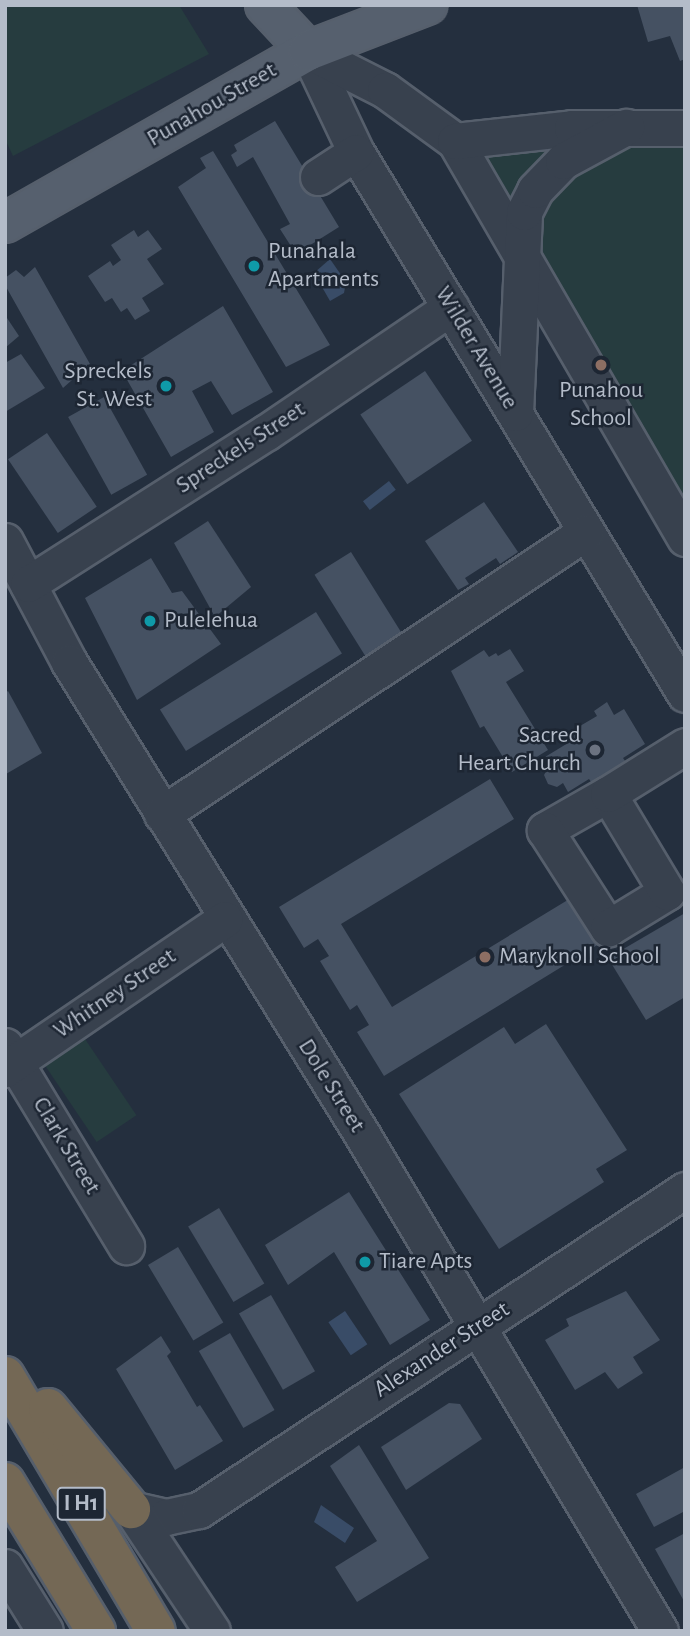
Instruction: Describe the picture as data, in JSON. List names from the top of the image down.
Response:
{
  "streets": {
    "highway": ["I H1"],
    "main road": ["Punahou Street", "Wilder Avenue"],
    "street": [
      "Spreckels Street",
      "Whitney Street",
      "Dole Street",
      "Clark Street",
      "Alexander Street"
    ]
  },
  "crossings": [
    ["Punahou Street", "Wilder Avenue"],
    ["Wilder Avenue", "Spreckels Street"],
    ["Spreckels Street", "Dole Street"],
    ["Whitney Street", "Dole Street"],
    ["Whitney Street", "Clark Street"],
    ["Dole Street", "Alexander Street"]
  ],
  "places": [
    "Punahala Apartments",
    "Punahou School",
    "Spreckels St. West",
    "Pulelehua",
    "Sacred Heart Church",
    "Maryknoll School",
    "Tiare Apts"
  ]
}
